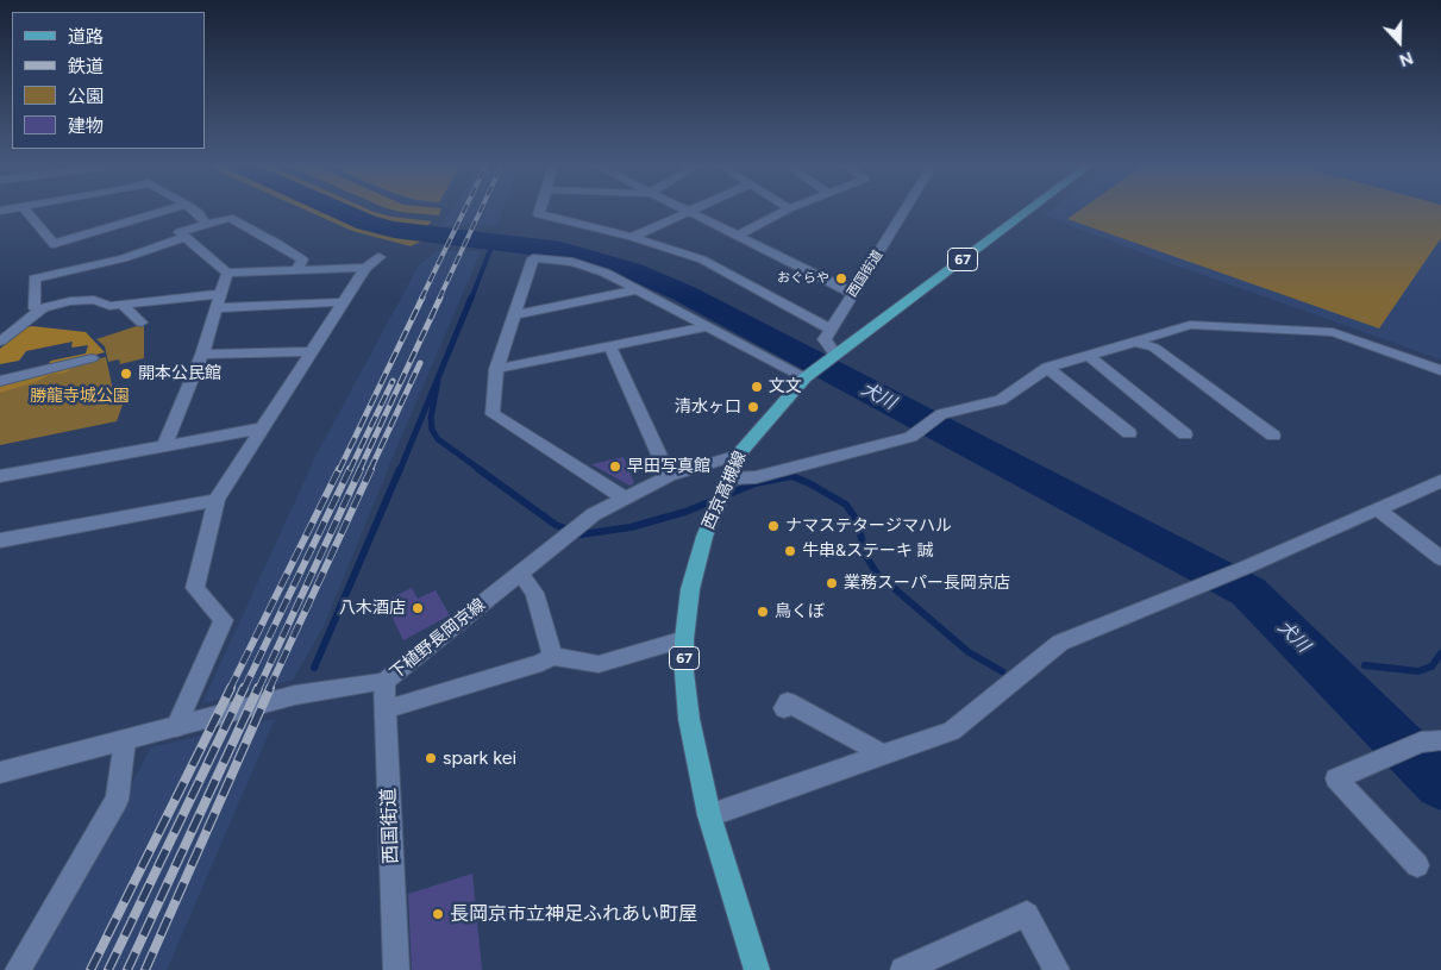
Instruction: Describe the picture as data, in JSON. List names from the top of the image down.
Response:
{
  "streets": {
    "main road": ["67", "西京高槻線"],
    "street": ["西国街道", "下植野長岡京線"]
  },
  "crossings": [
    ["西国街道", "下植野長岡京線"],
    ["西京高槻線", "下植野長岡京線"]
  ],
  "water": ["犬川"],
  "parks": ["勝龍寺城公園"],
  "places": [
    "おぐらや",
    "開本公民館",
    "文文",
    "清水ヶ口",
    "早田写真館",
    "ナマステタージマハル",
    "牛串&ステーキ 誠",
    "業務スーパー長岡京店",
    "八木酒店",
    "鳥くぼ",
    "spark kei",
    "長岡京市立神足ふれあい町屋"
  ],
  "legend": [
    "道路",
    "鉄道",
    "公園",
    "建物"
  ],
  "north": "bottom"
}
